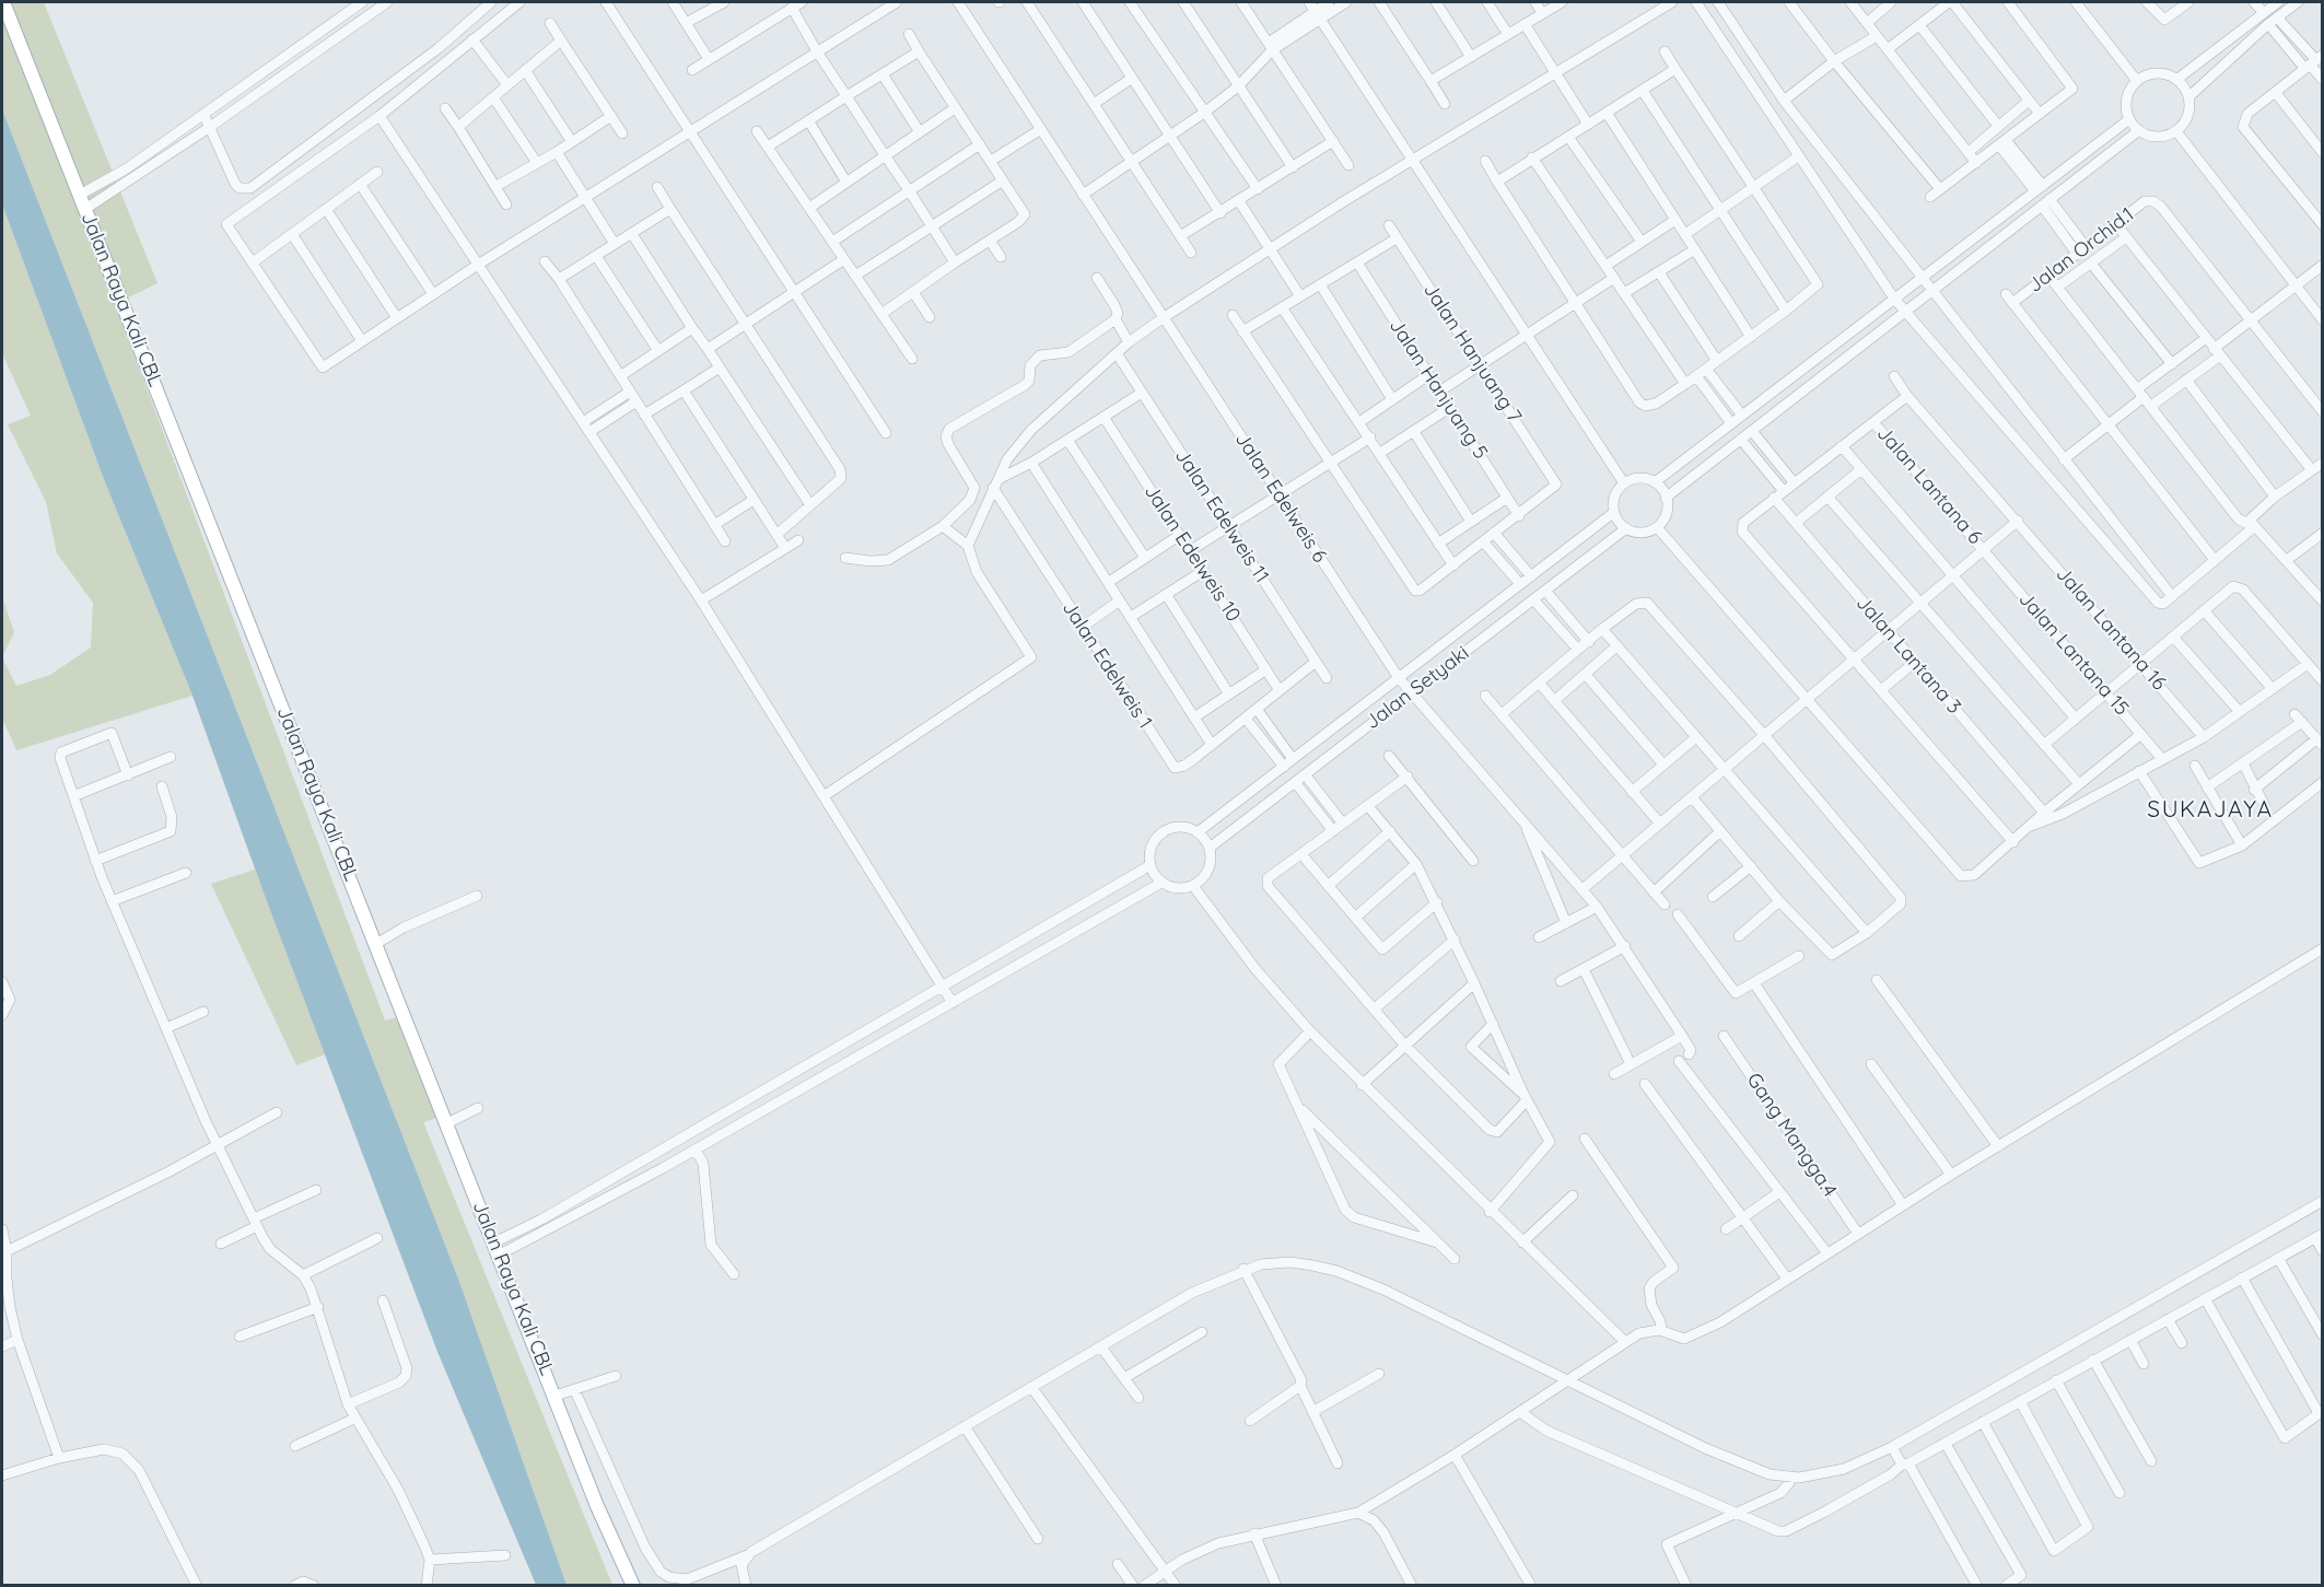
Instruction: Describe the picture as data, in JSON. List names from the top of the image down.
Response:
{
  "streets": {
    "main road": ["Jalan Raya Kali CBL"],
    "street": [
      "Jalan Orchid.1",
      "Jalan Hanjuang 7",
      "Jalan Hanjuang 5",
      "Jalan Lantana 6",
      "Jalan Edelweis 6",
      "Jalan Edelweis 11",
      "Jalan Edelweis 10",
      "Jalan Lantana 16",
      "Jalan Lantana 15",
      "Jalan Lantana 3",
      "Jalan Edelweis 1",
      "Jalan Setyaki",
      "Gang Mangga.4"
    ]
  },
  "crossings": [
    ["Jalan Hanjuang 7", "Jalan Hanjuang 5"],
    ["Jalan Lantana 6", "Jalan Lantana 15"],
    ["Jalan Edelweis 6", "Jalan Setyaki"],
    ["Jalan Edelweis 11", "Jalan Edelweis 1"],
    ["Jalan Edelweis 10", "Jalan Edelweis 1"]
  ],
  "districts": ["SUKAJAYA"]
}
